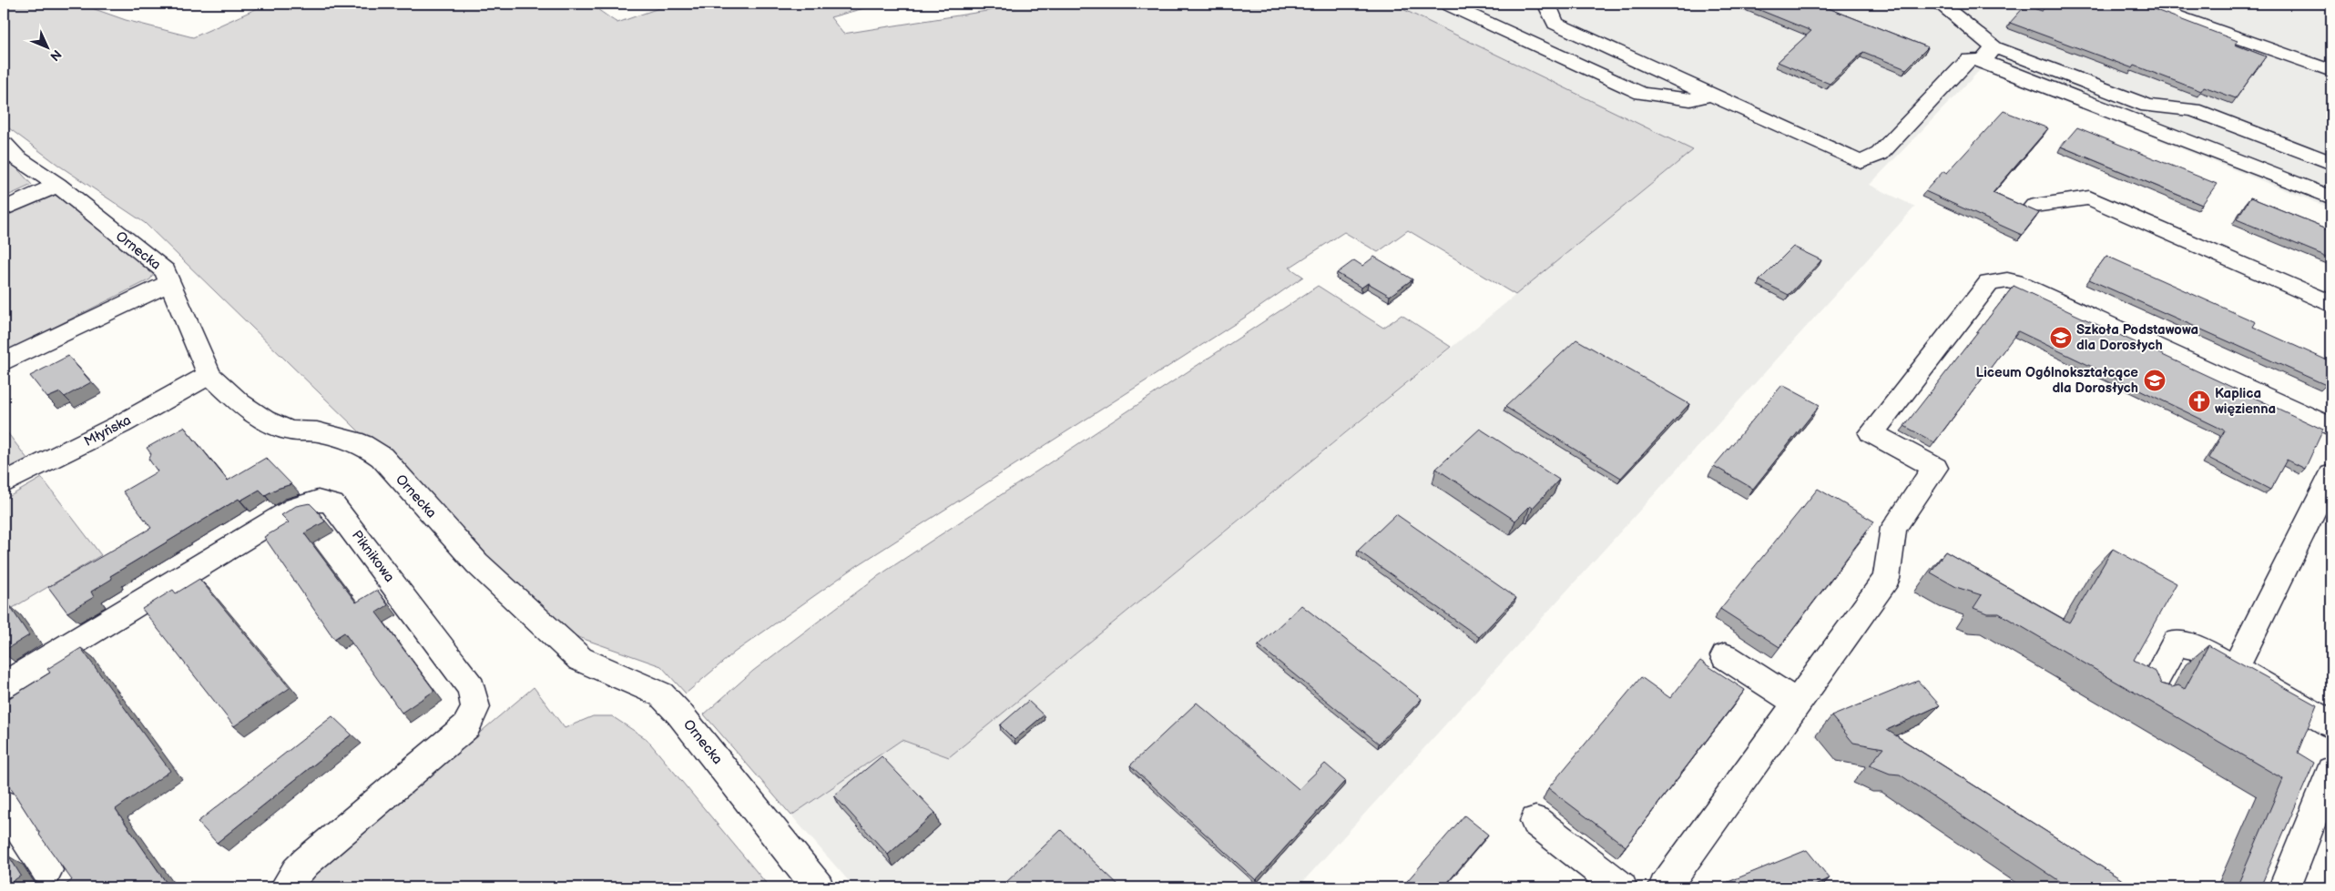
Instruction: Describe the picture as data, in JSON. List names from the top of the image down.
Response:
{
  "streets": {
    "street": ["Ornecka", "Młyńska", "Piknikowa"]
  },
  "crossings": [
    ["Ornecka", "Młyńska"]
  ],
  "places": {
    "school or university": ["Szkoła Podstawowa dla Dorosłych", "Liceum Ogólnokształcące dla Dorosłych"],
    "church": ["Kaplica więzienna"]
  },
  "north": "bottom right"
}
